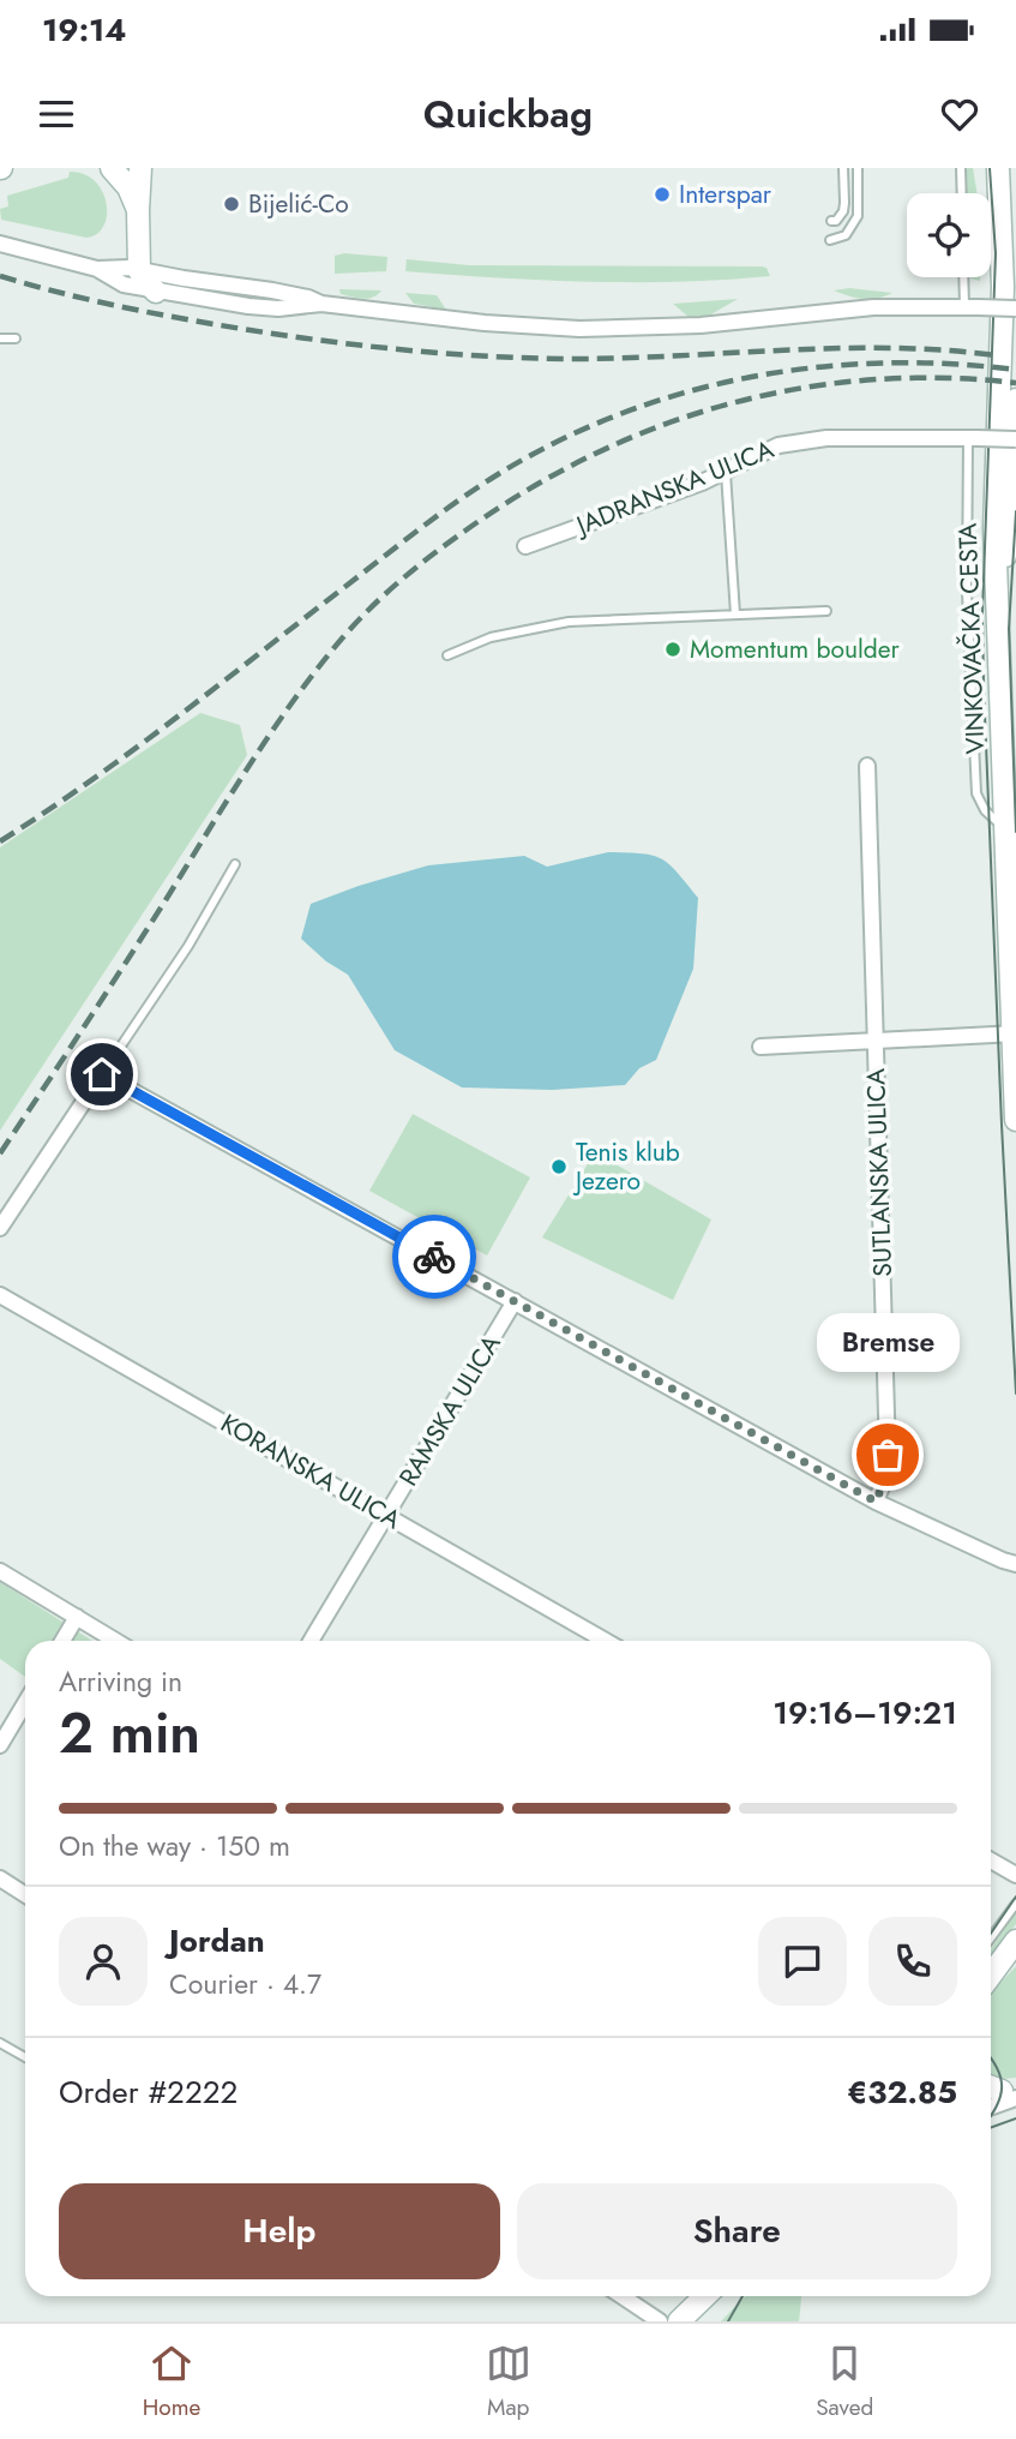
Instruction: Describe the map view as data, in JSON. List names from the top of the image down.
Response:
{
  "streets": {
    "main road": ["VINKOVAČKA CESTA"],
    "street": [
      "JADRANSKA ULICA",
      "SUTLANSKA ULICA",
      "RAMSKA ULICA",
      "KORANSKA ULICA"
    ]
  },
  "crossings": [
    ["JADRANSKA ULICA", "VINKOVAČKA CESTA"],
    ["VINKOVAČKA CESTA", "SUTLANSKA ULICA"],
    ["RAMSKA ULICA", "KORANSKA ULICA"]
  ],
  "places": [
    "Interspar",
    "Bijelić-Co",
    "Momentum boulder",
    "Tenis klub Jezero",
    "Bremse"
  ],
  "page": {
    "status": "19:14",
    "header": "Quickbag",
    "bubble": "Bremse",
    "heading": ["2 min", "Arriving in", "19:16–19:21"],
    "panel": [
      "Jordan",
      "Courier · 4.7",
      "Order #2222",
      "€32.85"
    ],
    "bar": "On the way · 150 m",
    "buttons": ["Help", "Share"],
    "tabs": ["Home", "Map", "Saved"]
  }
}
